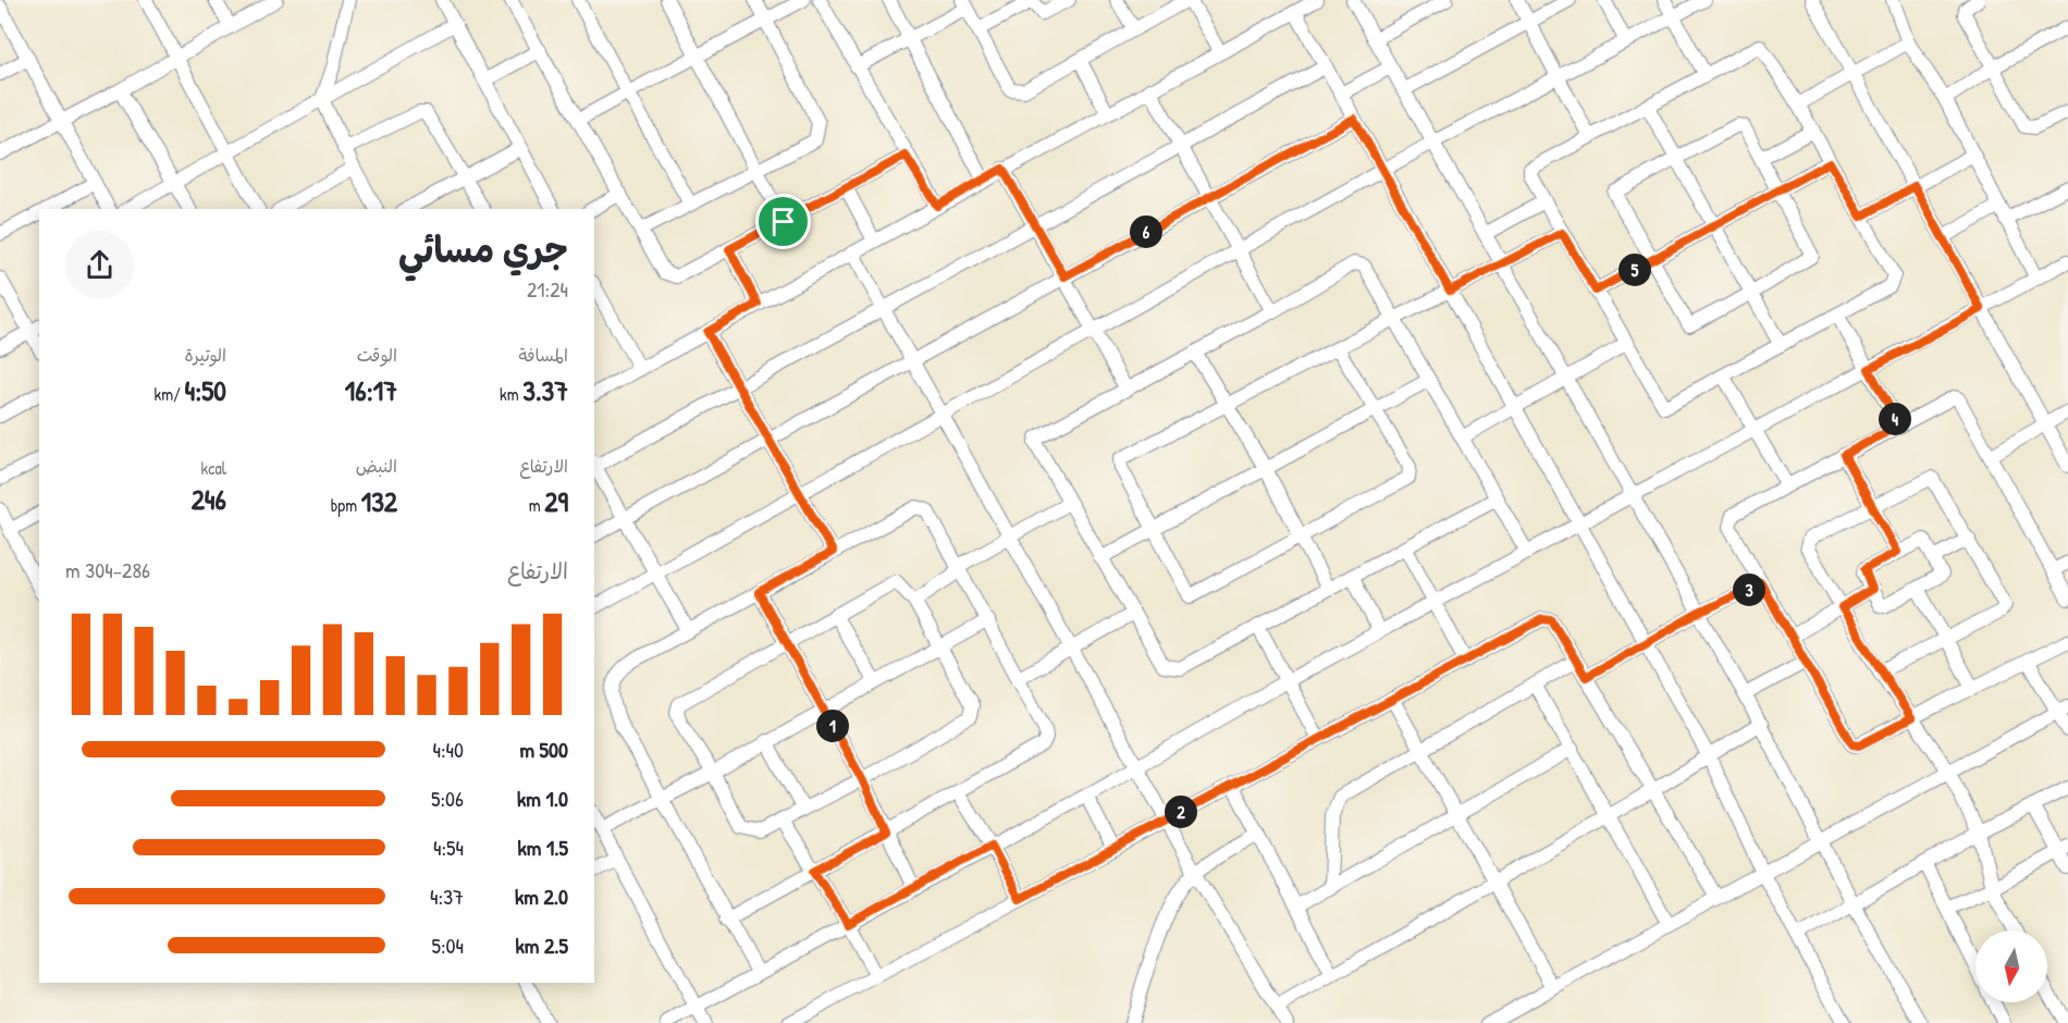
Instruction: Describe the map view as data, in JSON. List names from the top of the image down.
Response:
{
  "north": "bottom",
  "page": {
    "heading": ["جري مسائي", "21:24"],
    "pins": [
      "6",
      "5",
      "4",
      "3",
      "1",
      "2"
    ],
    "stats": [
      ["المسافة", "3.37 km"],
      ["الوقت", "16:17"],
      ["الوتيرة", "4:50 /km"],
      ["الارتفاع", "29 m"],
      ["النبض", "132 bpm"],
      ["kcal", "246"]
    ],
    "chart": ["الارتفاع", "286–304 m"],
    "list": [
      {
        "name": "500 m",
        "note": "4:40"
      },
      {
        "name": "1.0 km",
        "note": "5:06"
      },
      {
        "name": "1.5 km",
        "note": "4:54"
      },
      {
        "name": "2.0 km",
        "note": "4:37"
      },
      {
        "name": "2.5 km",
        "note": "5:04"
      }
    ]
  }
}
